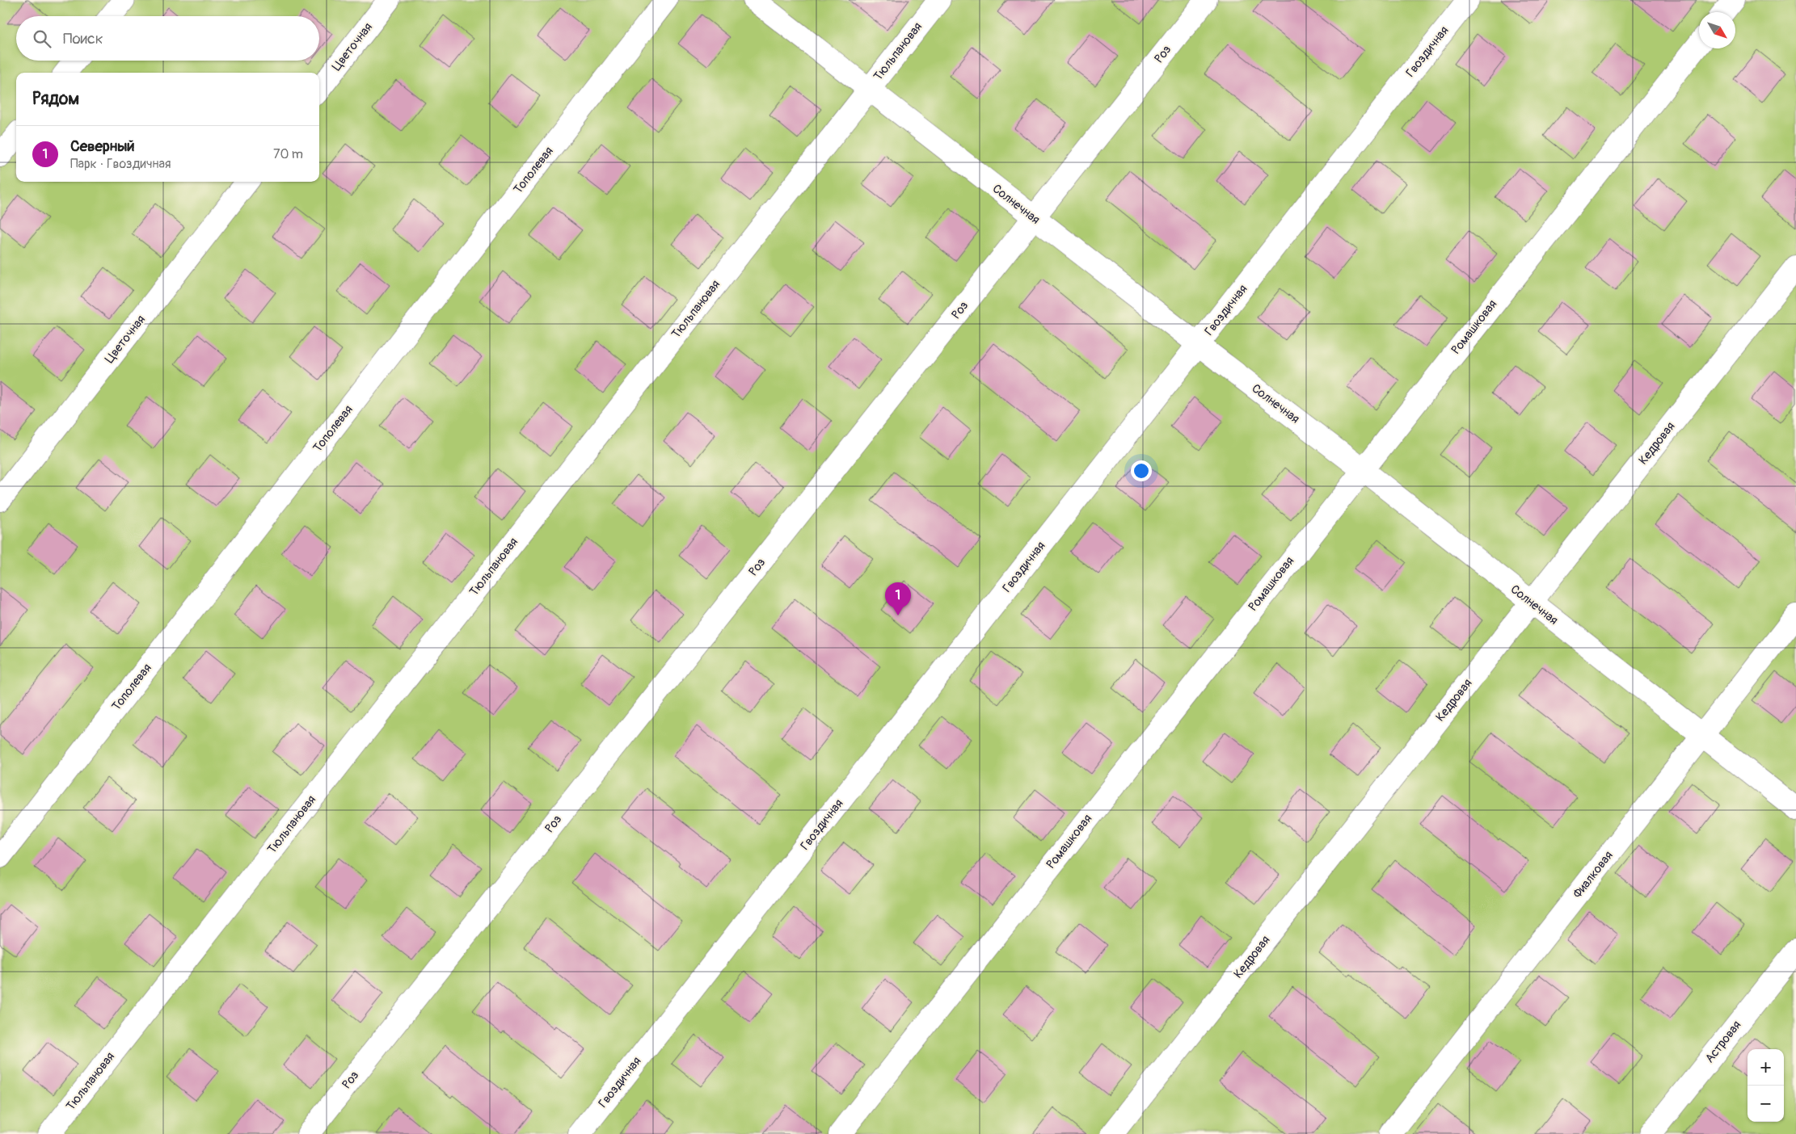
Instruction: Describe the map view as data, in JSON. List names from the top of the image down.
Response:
{
  "streets": {
    "street": [
      "Цветочная",
      "Тюльпановая",
      "Гвоздичная",
      "Роз",
      "Тополевая",
      "Солнечная",
      "Ромашковая",
      "Кедровая",
      "Фиалковая",
      "Астровая"
    ]
  },
  "crossings": [
    ["Тюльпановая", "Солнечная"],
    ["Гвоздичная", "Солнечная"],
    ["Роз", "Солнечная"],
    ["Солнечная", "Ромашковая"],
    ["Солнечная", "Кедровая"],
    ["Солнечная", "Фиалковая"]
  ],
  "north": "bottom right",
  "page": {
    "search": "Поиск",
    "heading": "Рядом",
    "list": [
      {
        "mark": "1",
        "name": "Северный",
        "note": "Парк · Гвоздичная",
        "value": "70 m"
      }
    ],
    "pins": "1",
    "map_buttons": ["+", "−"]
  }
}
